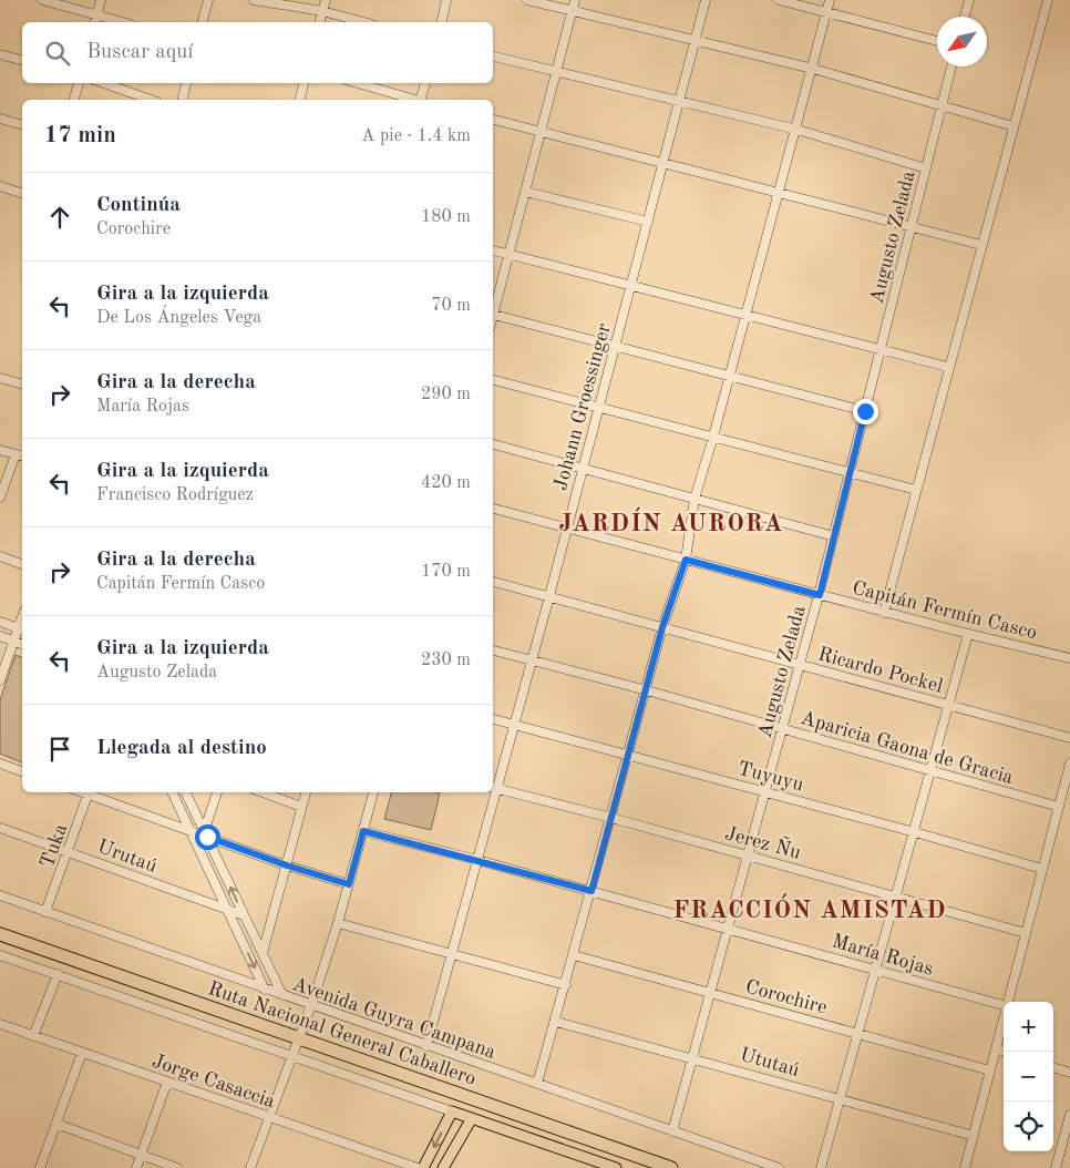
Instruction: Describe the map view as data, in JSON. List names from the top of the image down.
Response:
{
  "streets": {
    "highway": ["Ruta Nacional General Caballero"],
    "street": [
      "Augusto Zelada",
      "Johann Groessinger",
      "Capitán Fermín Casco",
      "Ricardo Pockel",
      "Aparicia Gaona de Gracia",
      "Tuyuyu",
      "Jerez Ñu",
      "Tuka",
      "Urutaú",
      "María Rojas",
      "Corochire",
      "Avenida Guyra Campana",
      "Ututaú",
      "Jorge Casaccia"
    ]
  },
  "crossings": [
    ["Augusto Zelada", "Capitán Fermín Casco"],
    ["Augusto Zelada", "Ricardo Pockel"],
    ["Augusto Zelada", "Aparicia Gaona de Gracia"],
    ["Augusto Zelada", "Tuyuyu"],
    ["Augusto Zelada", "Jerez Ñu"],
    ["Augusto Zelada", "María Rojas"],
    ["Augusto Zelada", "Corochire"],
    ["Augusto Zelada", "Avenida Guyra Campana"],
    ["Augusto Zelada", "Ututaú"],
    ["Johann Groessinger", "Capitán Fermín Casco"],
    ["Johann Groessinger", "Ricardo Pockel"],
    ["Johann Groessinger", "Aparicia Gaona de Gracia"],
    ["Johann Groessinger", "Tuyuyu"],
    ["Johann Groessinger", "Jerez Ñu"],
    ["Johann Groessinger", "María Rojas"],
    ["Johann Groessinger", "Avenida Guyra Campana"],
    ["Tuka", "Urutaú"],
    ["Tuka", "Avenida Guyra Campana"]
  ],
  "districts": ["JARDÍN AURORA", "FRACCIÓN AMISTAD"],
  "north": "bottom left",
  "page": {
    "search": "Buscar aquí",
    "heading": ["17 min", "A pie · 1.4 km"],
    "list": [
      ["Continúa", "Corochire", "180 m"],
      ["Gira a la izquierda", "De Los Ángeles Vega", "70 m"],
      ["Gira a la derecha", "María Rojas", "290 m"],
      ["Gira a la izquierda", "Francisco Rodríguez", "420 m"],
      ["Gira a la derecha", "Capitán Fermín Casco", "170 m"],
      ["Gira a la izquierda", "Augusto Zelada", "230 m"],
      "Llegada al destino"
    ],
    "map_buttons": ["+", "−"]
  }
}
